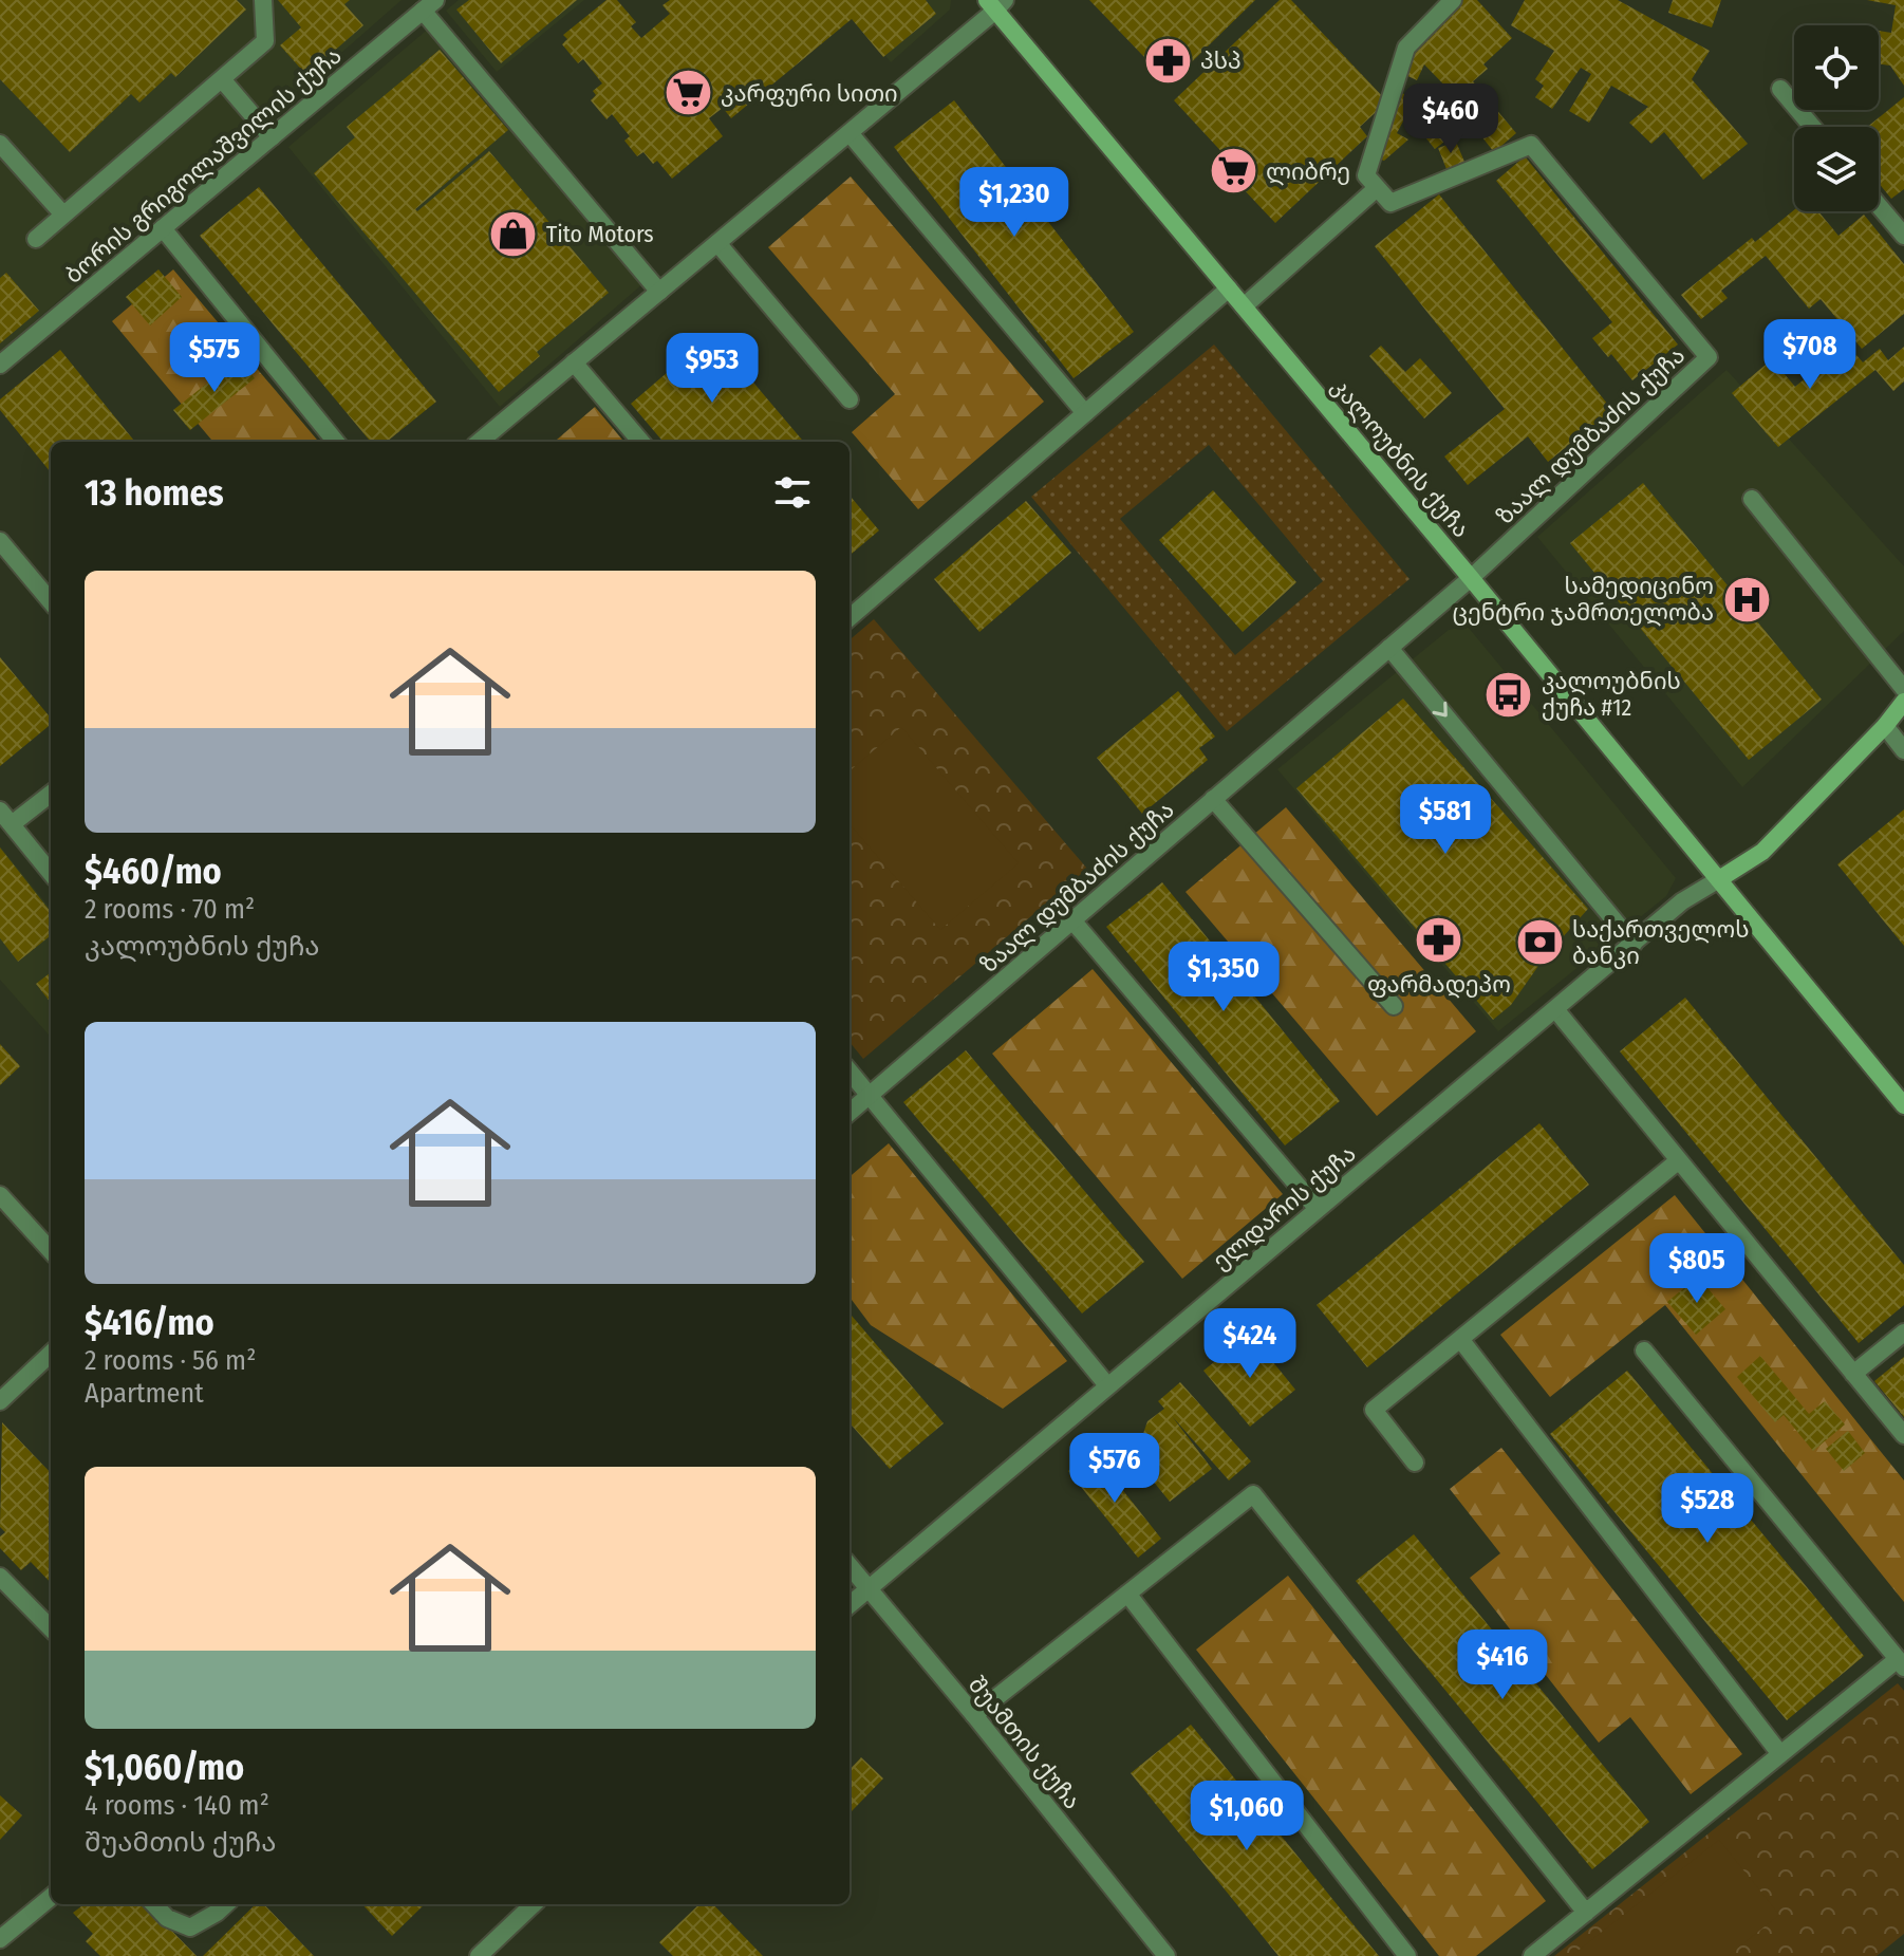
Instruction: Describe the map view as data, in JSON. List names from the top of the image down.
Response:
{
  "streets": {
    "street": [
      "ბორის გრიგოლაშვილის ქუჩა",
      "ზაალ დუმბაძის ქუჩა",
      "კალოუბნის ქუჩა",
      "ელდარის ქუჩა",
      "შუამთის ქუჩა"
    ]
  },
  "crossings": [
    ["ზაალ დუმბაძის ქუჩა", "კალოუბნის ქუჩა"],
    ["კალოუბნის ქუჩა", "ელდარის ქუჩა"],
    ["ელდარის ქუჩა", "შუამთის ქუჩა"]
  ],
  "places": {
    "pharmacy": ["პსპ", "ფარმადეპო"],
    "supermarket": ["კარფური სითი", "ლიბრე"],
    "shop": ["Tito Motors"],
    "hospital": ["სამედიცინო ცენტრი ჯამრთელობა"],
    "bus stop": ["კალოუბნის ქუჩა #12"],
    "bank": ["საქართველოს ბანკი"]
  },
  "page": {
    "price": [
      "$460",
      "$1,230",
      "$708",
      "$575",
      "$953",
      "$581",
      "$1,350",
      "$805",
      "$424",
      "$576",
      "$528",
      "$416",
      "$1,060"
    ],
    "heading": "13 homes",
    "list": [
      {
        "name": "$460/mo",
        "note": "2 rooms · 70 m² · კალოუბნის ქუჩა"
      },
      {
        "name": "$416/mo",
        "note": "2 rooms · 56 m² · Apartment"
      },
      {
        "name": "$1,060/mo",
        "note": "4 rooms · 140 m² · შუამთის ქუჩა"
      }
    ]
  }
}
